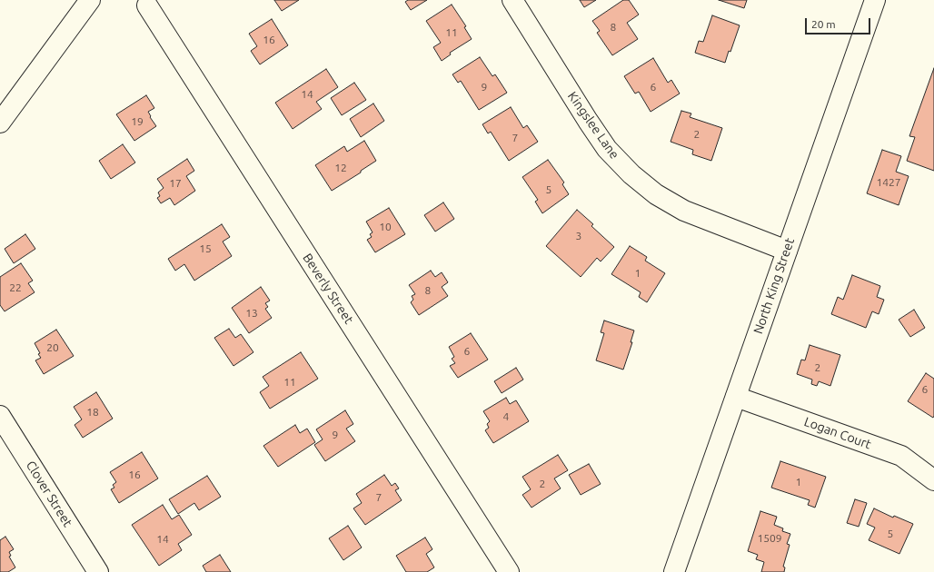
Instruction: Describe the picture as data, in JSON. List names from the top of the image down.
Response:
{
  "streets": {
    "street": [
      "Kingslee Lane",
      "North King Street",
      "Beverly Street",
      "Logan Court",
      "Clover Street"
    ]
  },
  "crossings": [
    ["Kingslee Lane", "North King Street"],
    ["North King Street", "Logan Court"]
  ],
  "house_numbers": [
    "8",
    "11",
    "16",
    "9",
    "6",
    "14",
    "19",
    "2",
    "7",
    "12",
    "1427",
    "17",
    "5",
    "10",
    "3",
    "15",
    "1",
    "22",
    "8",
    "13",
    "20",
    "6",
    "2",
    "11",
    "6",
    "18",
    "4",
    "9",
    "16",
    "1",
    "2",
    "7",
    "5",
    "1509",
    "14"
  ],
  "scale_bar": "20 m"
}
